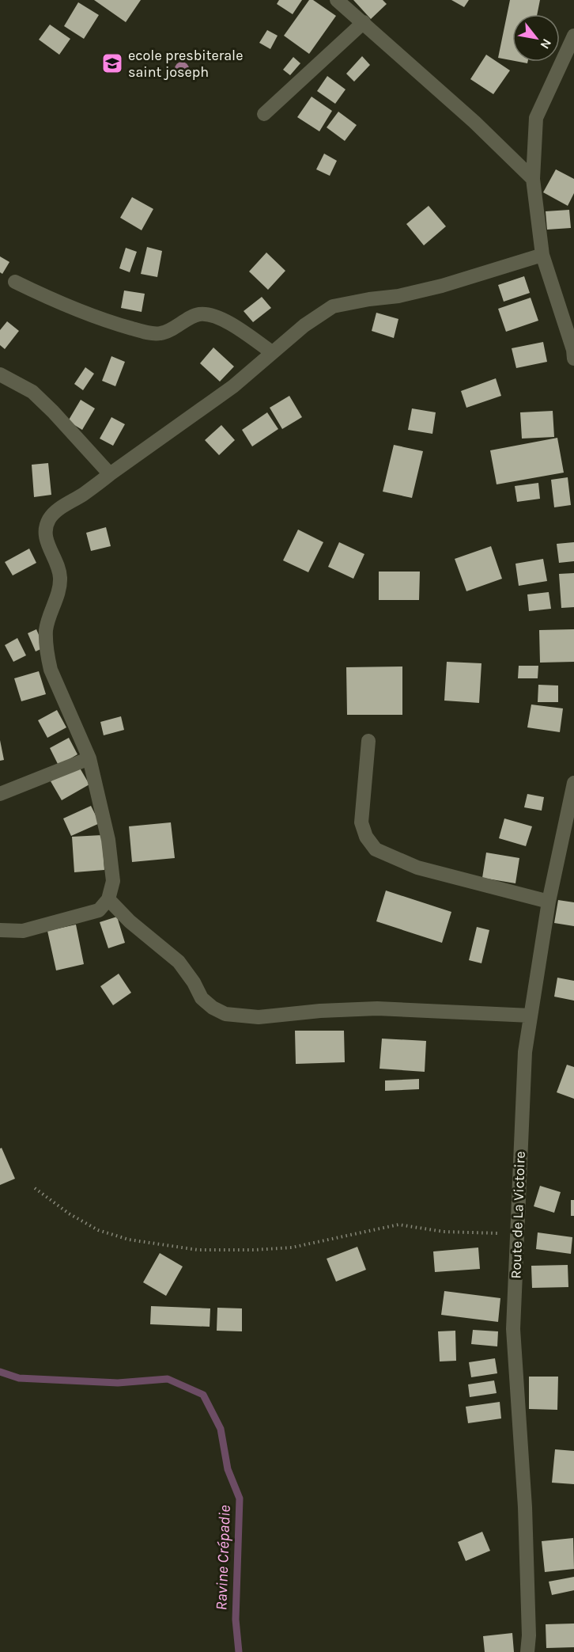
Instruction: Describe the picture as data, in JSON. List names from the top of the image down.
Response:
{
  "streets": {
    "street": ["Route de La Victoire"]
  },
  "water": ["Ravine Crépadie"],
  "places": {
    "school or university": ["ecole presbiterale saint joseph"]
  },
  "north": "bottom right"
}
